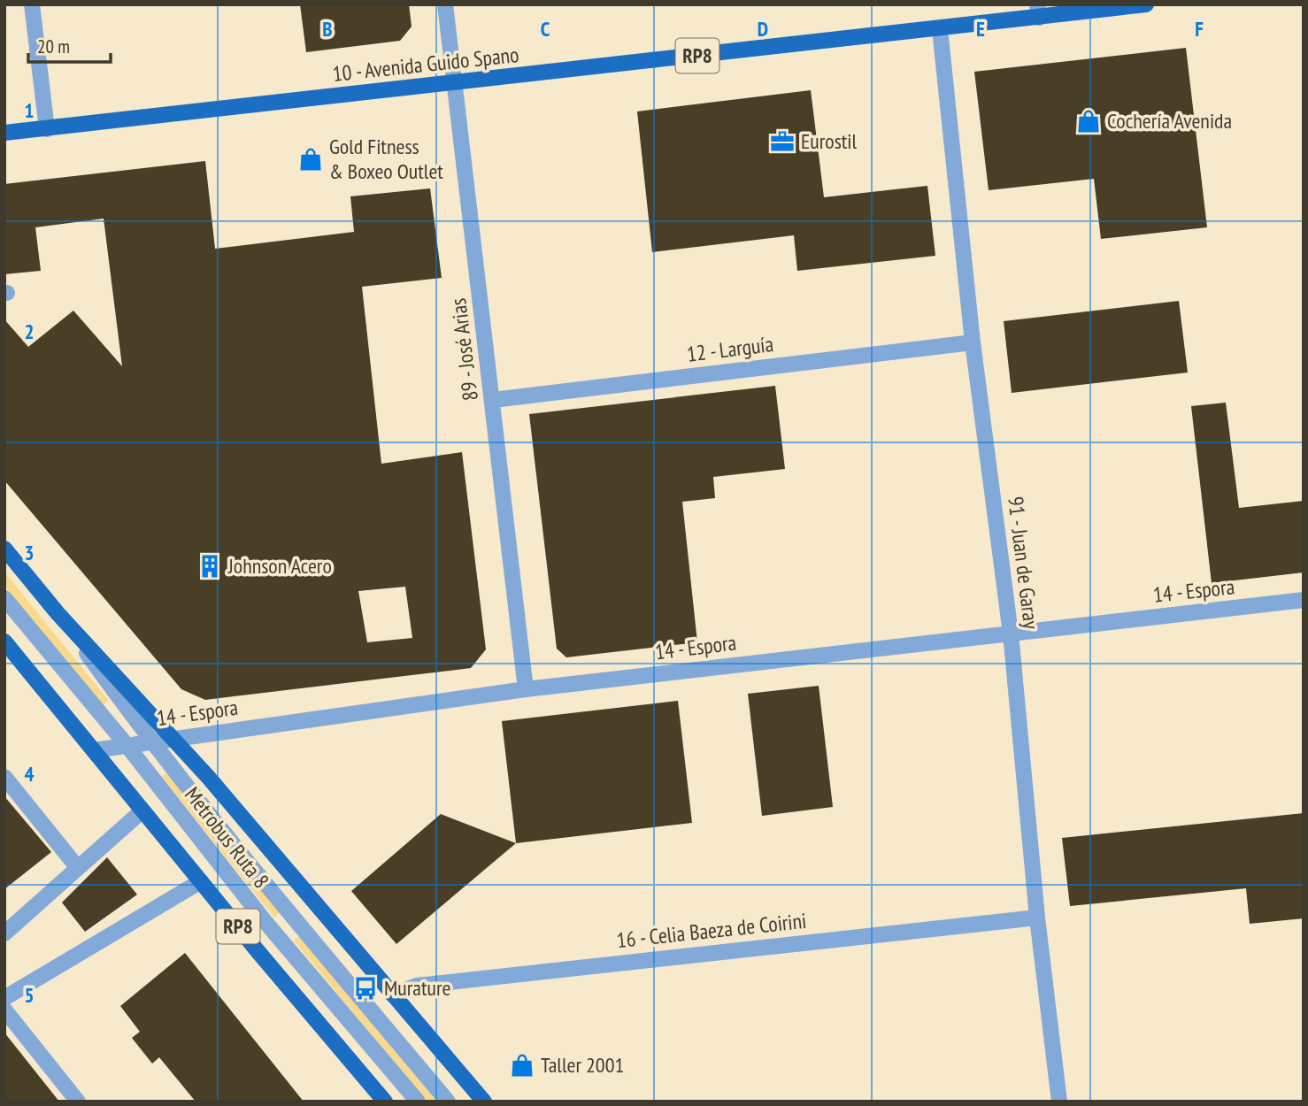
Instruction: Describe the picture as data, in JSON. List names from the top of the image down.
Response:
{
  "streets": {
    "main road": ["RP8", "10 - Avenida Guido Spano"],
    "street": [
      "89 - José Arias",
      "12 - Larguía",
      "91 - Juan de Garay",
      "14 - Espora",
      "Metrobus Ruta 8",
      "16 - Celia Baeza de Coirini"
    ]
  },
  "crossings": [
    ["RP8", "14 - Espora"],
    ["10 - Avenida Guido Spano", "89 - José Arias"],
    ["10 - Avenida Guido Spano", "91 - Juan de Garay"],
    ["89 - José Arias", "12 - Larguía"],
    ["89 - José Arias", "14 - Espora"],
    ["12 - Larguía", "91 - Juan de Garay"],
    ["91 - Juan de Garay", "14 - Espora"],
    ["91 - Juan de Garay", "16 - Celia Baeza de Coirini"],
    ["14 - Espora", "Metrobus Ruta 8"]
  ],
  "places": {
    "shop": ["Cochería Avenida", "Gold Fitness & Boxeo Outlet", "Taller 2001"],
    "office": ["Eurostil"],
    "building": ["Johnson Acero"],
    "bus stop": ["Murature"]
  },
  "scale_bar": "20 m",
  "grid": {
    "columns": [
      "B",
      "C",
      "D",
      "E",
      "F"
    ],
    "rows": [
      "1",
      "2",
      "3",
      "4",
      "5"
    ]
  }
}
